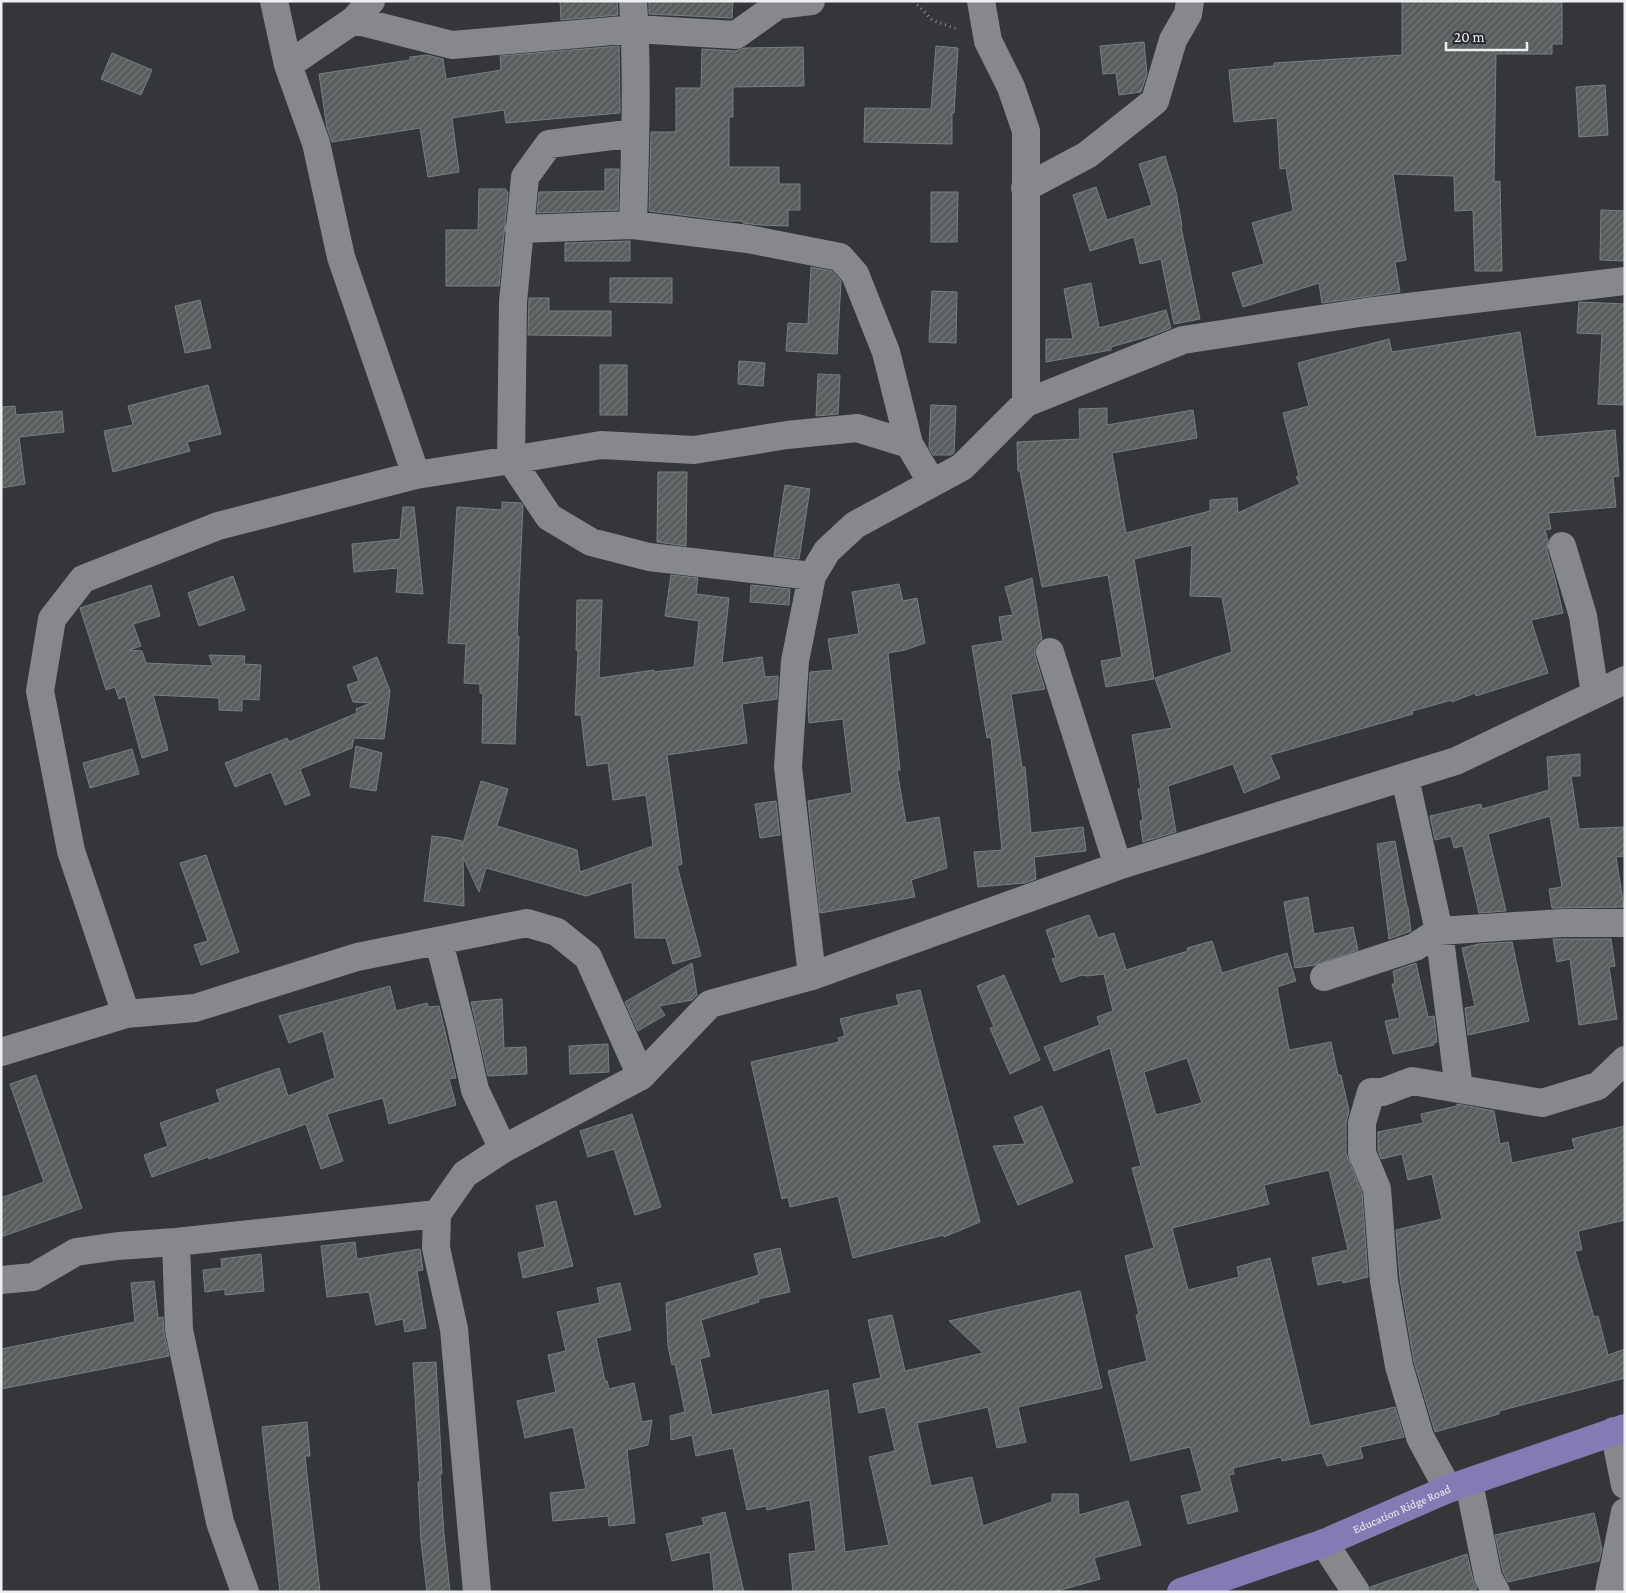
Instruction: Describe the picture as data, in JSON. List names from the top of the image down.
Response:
{
  "streets": {
    "main road": ["Education Ridge Road"]
  },
  "scale_bar": "20 m"
}
